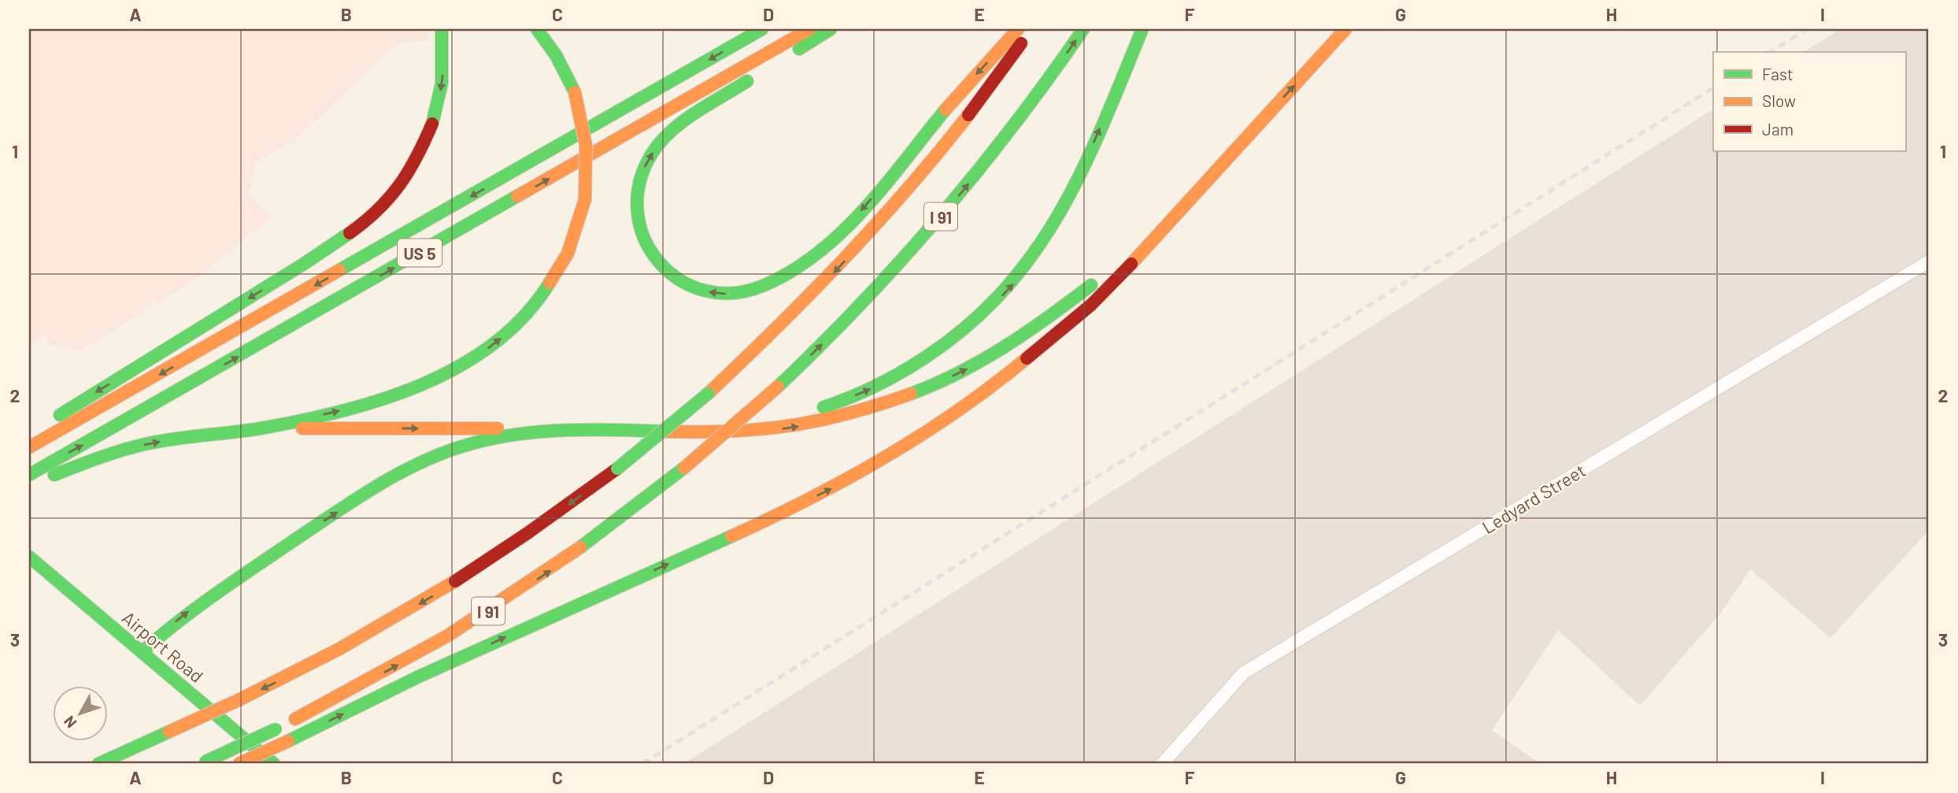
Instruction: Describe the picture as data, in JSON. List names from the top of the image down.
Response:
{
  "streets": {
    "main road": ["I 91", "US 5", "Airport Road"],
    "street": ["Ledyard Street"]
  },
  "legend": ["Fast", "Slow", "Jam"],
  "north": "bottom left",
  "grid": {
    "columns": [
      "A",
      "B",
      "C",
      "D",
      "E",
      "F",
      "G",
      "H",
      "I"
    ],
    "rows": ["1", "2", "3"]
  }
}
